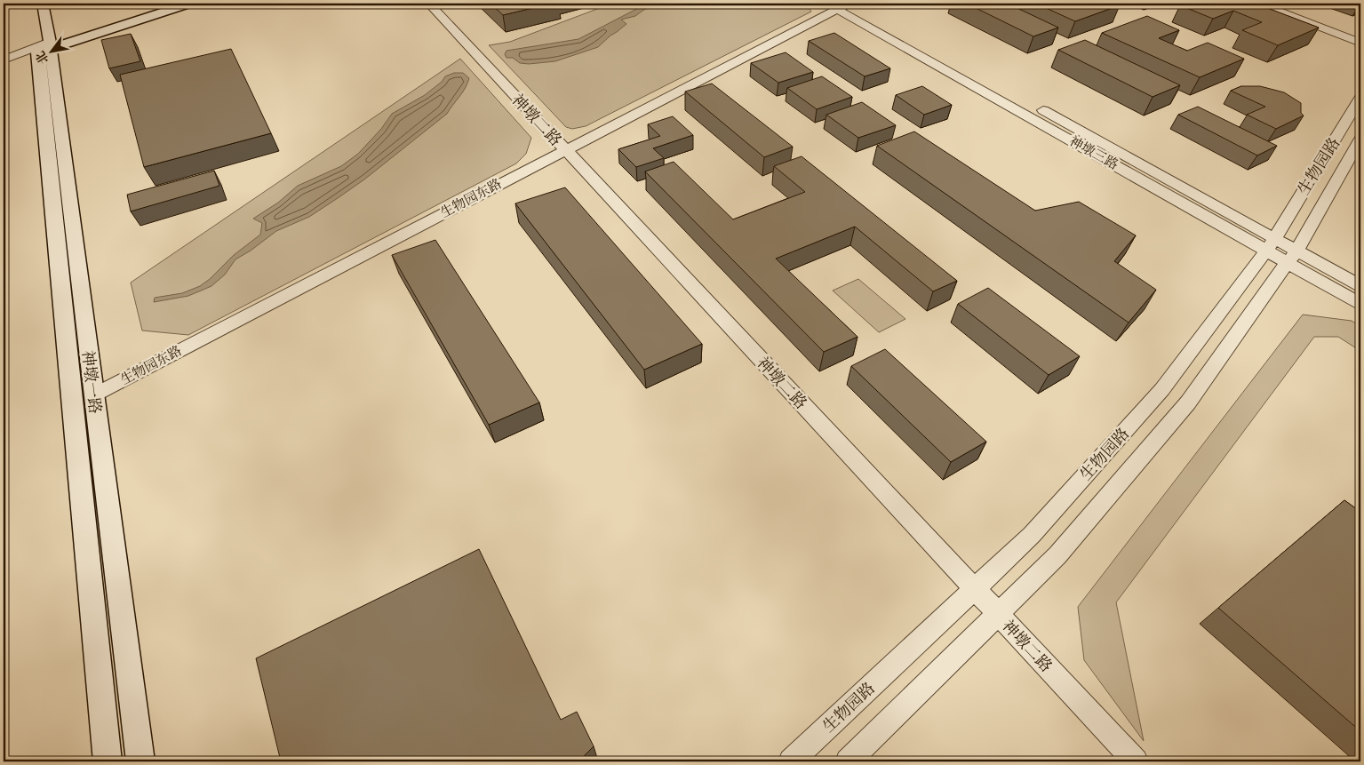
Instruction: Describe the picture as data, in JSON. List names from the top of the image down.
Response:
{
  "streets": {
    "main road": ["神墩一路"],
    "street": [
      "神墩二路",
      "神墩三路",
      "生物园路",
      "生物园东路"
    ]
  },
  "crossings": [
    ["神墩二路", "生物园路"],
    ["神墩二路", "生物园东路"],
    ["神墩三路", "生物园路"],
    ["神墩三路", "生物园东路"],
    ["生物园东路", "神墩一路"]
  ],
  "north": "bottom left"
}
